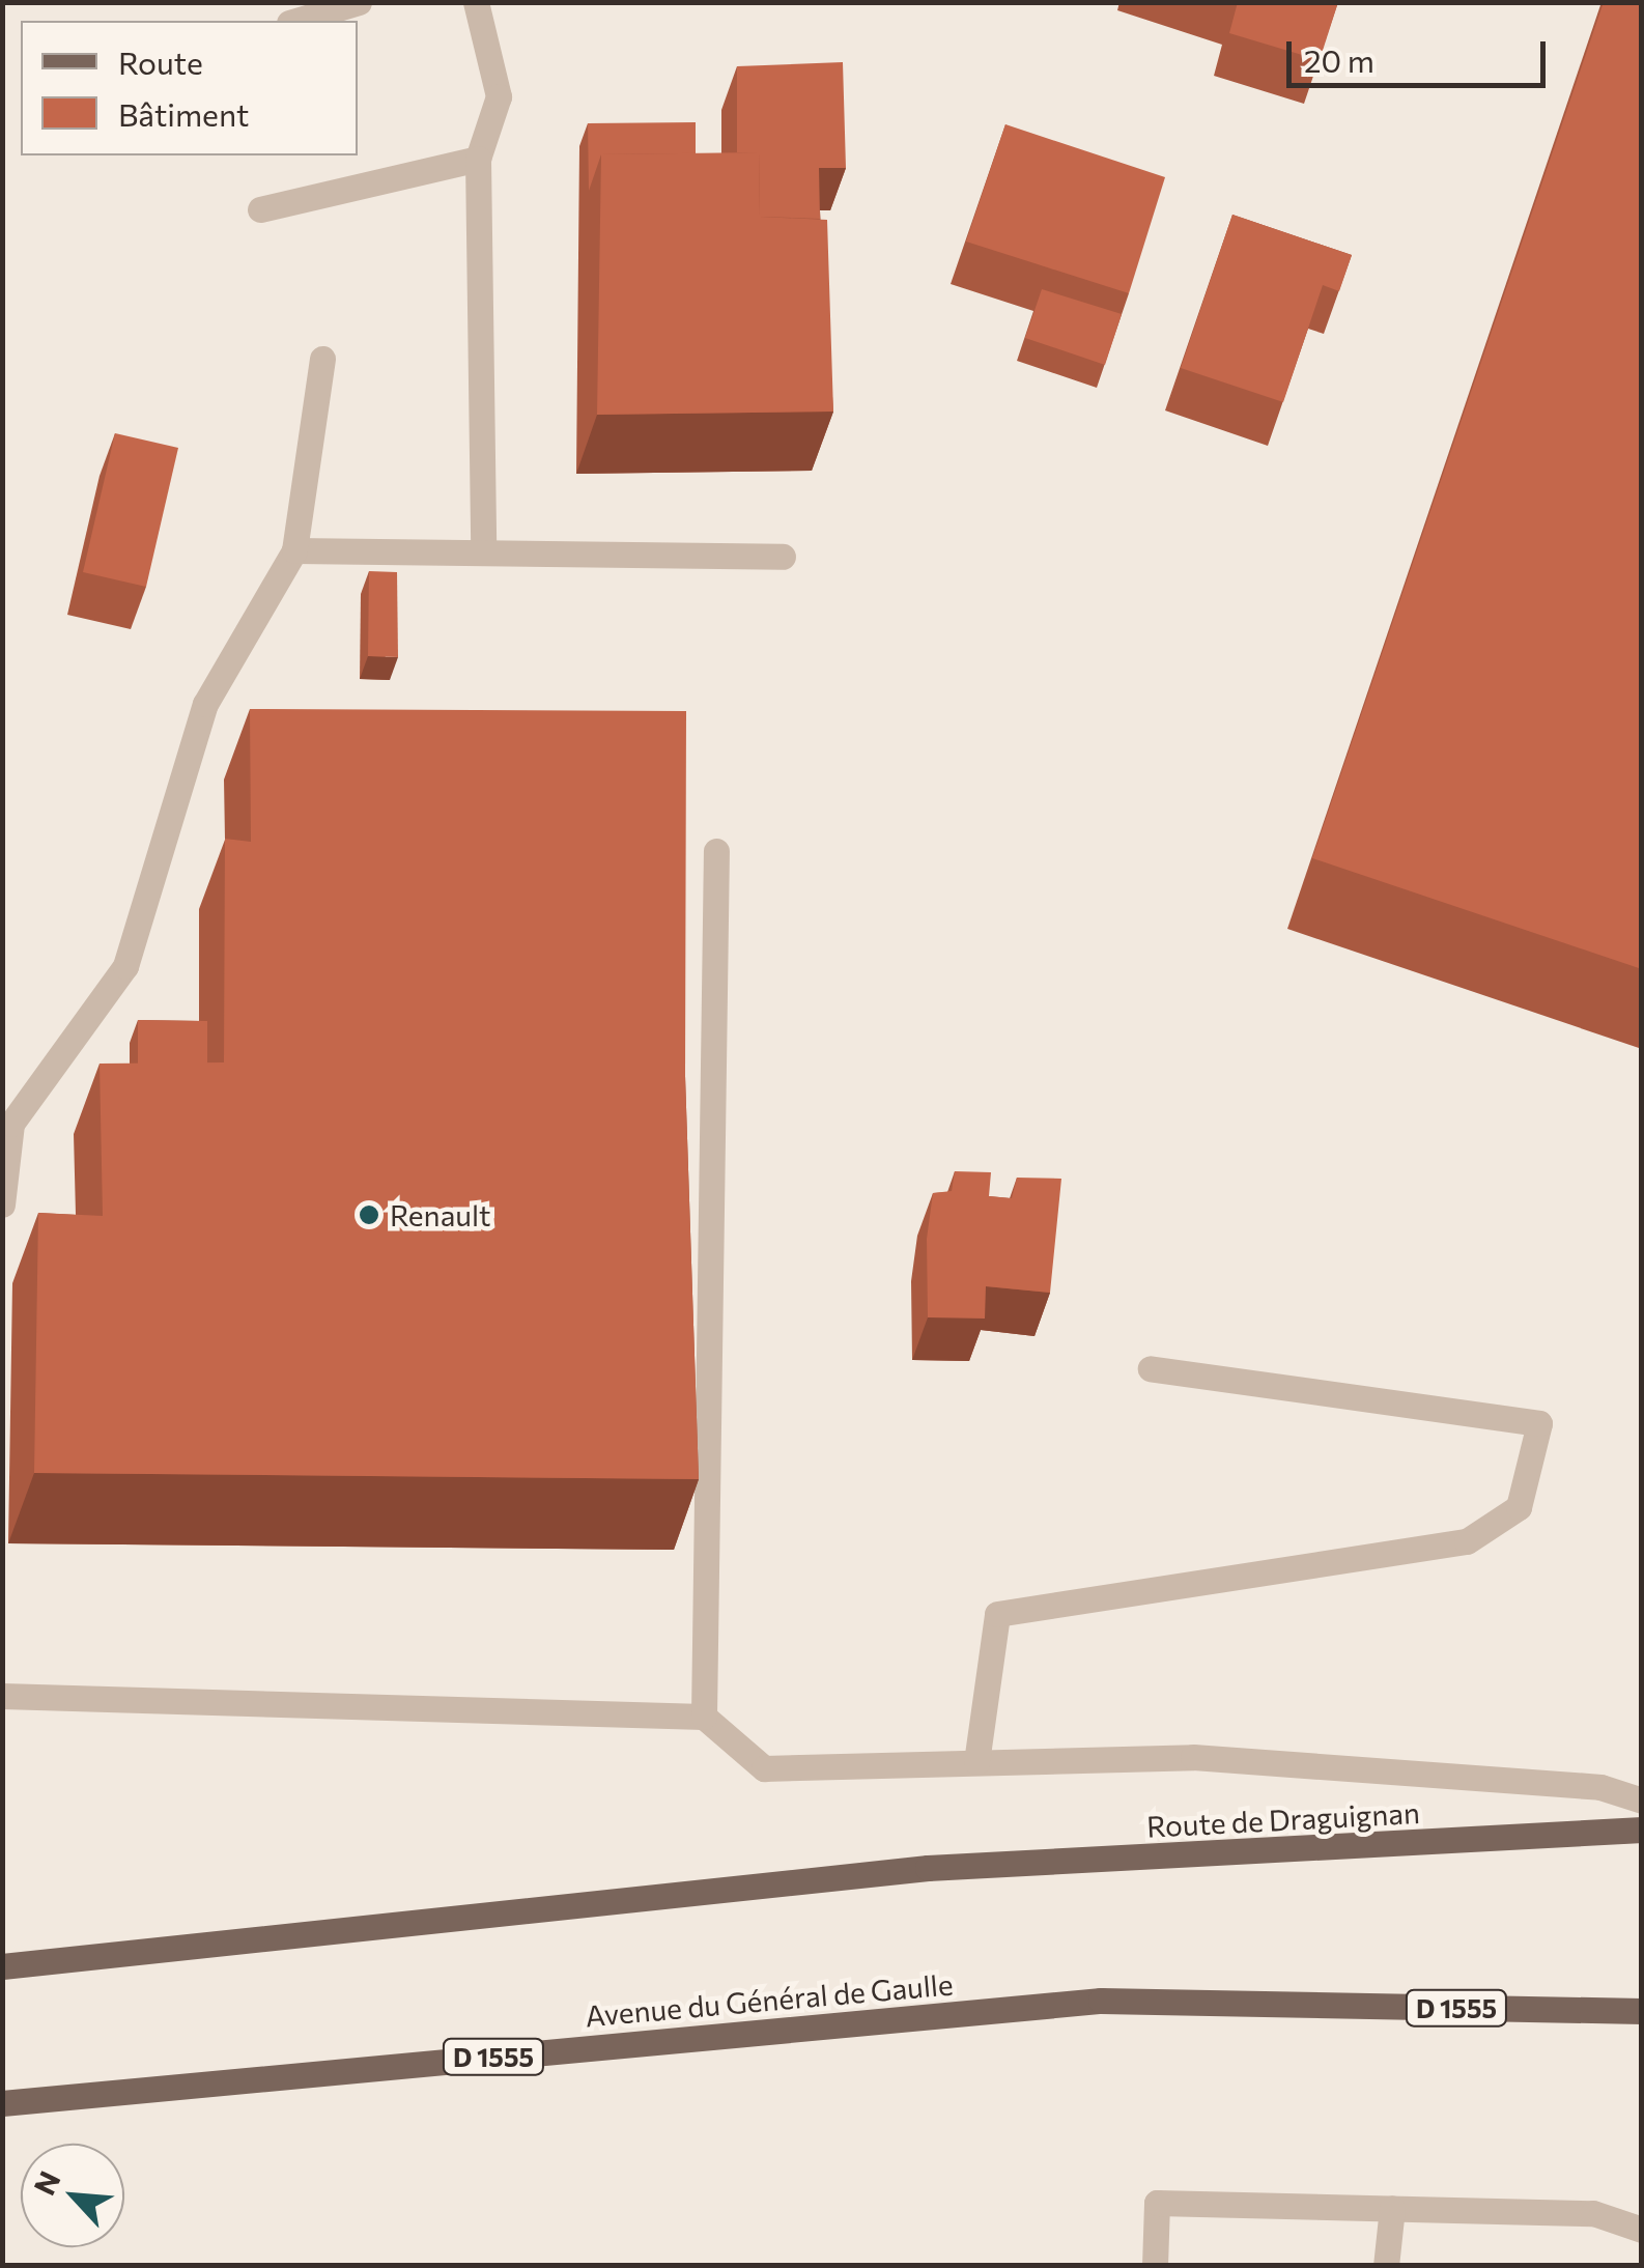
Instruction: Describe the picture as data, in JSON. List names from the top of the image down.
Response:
{
  "streets": {
    "main road": ["Route de Draguignan", "Avenue du Général de Gaulle", "D 1555"]
  },
  "places": ["Renault"],
  "legend": ["Route", "Bâtiment"],
  "scale_bar": "20 m",
  "north": "top left"
}
